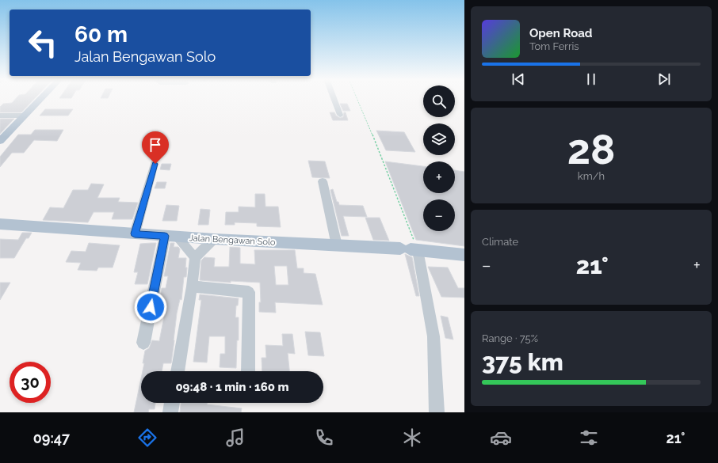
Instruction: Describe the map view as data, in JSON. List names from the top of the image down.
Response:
{
  "streets": {
    "main road": ["Jalan Bengawan Solo"]
  },
  "page": {
    "turn": ["60 m", "Jalan Bengawan Solo"],
    "song": ["Open Road", "Tom Ferris"],
    "map_buttons": ["+", "−"],
    "tile": [
      ["28", "km/h"],
      "Climate",
      ["Range · 75%", "375 km"]
    ],
    "heat": ["−", "21°", "+"],
    "limit": "30",
    "trip": "09:48 · 1 min · 160 m",
    "tabs": ["09:47", "21°"]
  }
}
